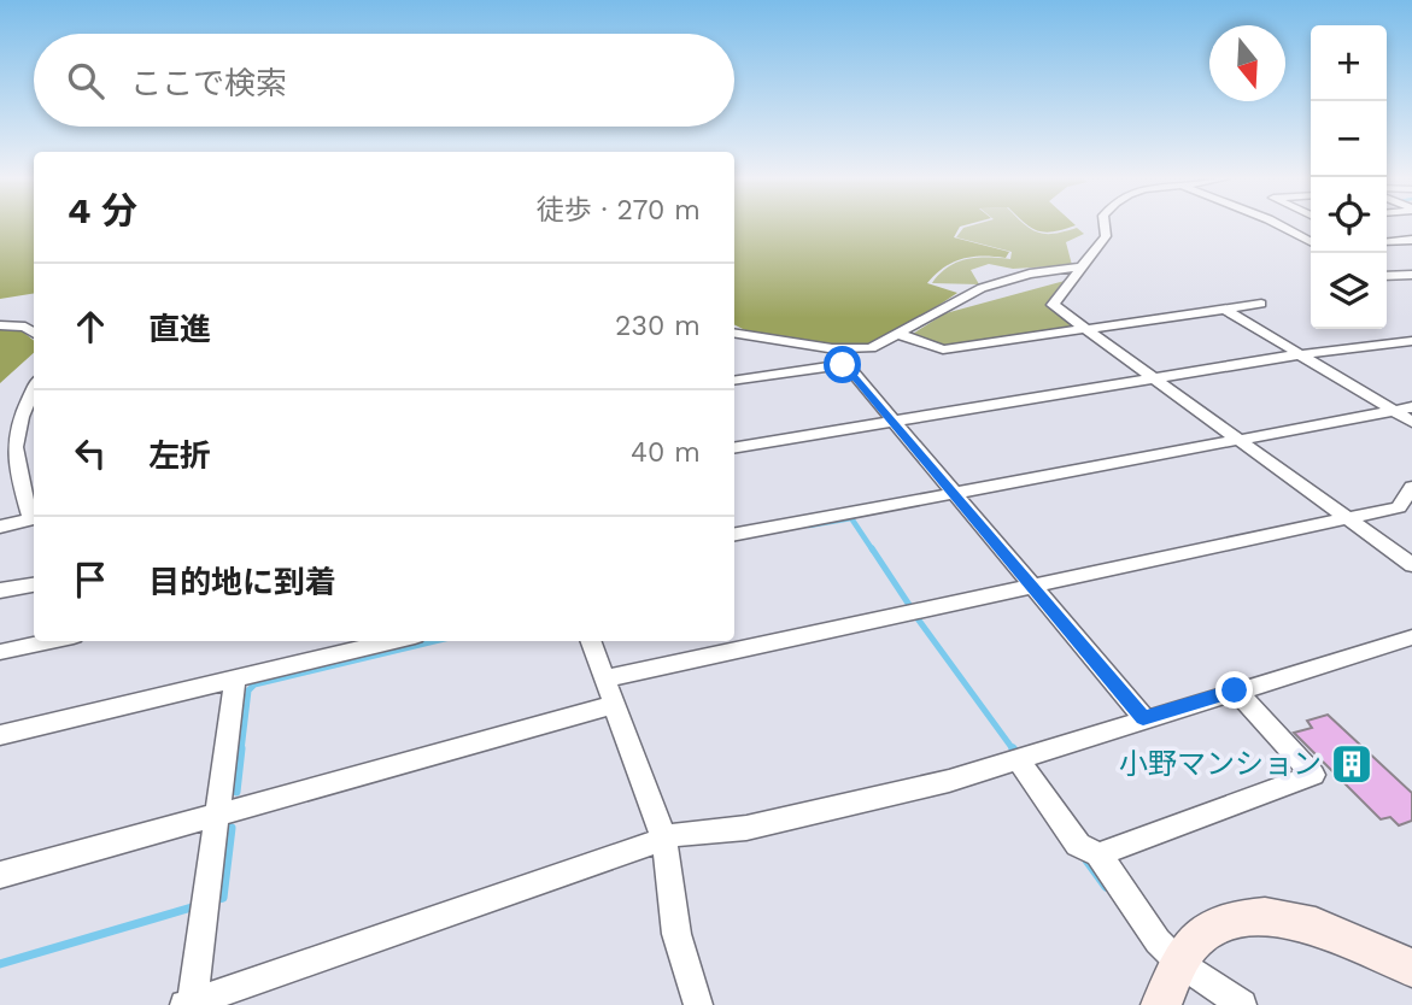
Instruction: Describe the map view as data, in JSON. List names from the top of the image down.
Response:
{
  "places": {
    "building": ["小野マンション"]
  },
  "north": "bottom",
  "page": {
    "map_buttons": ["+", "−"],
    "search": "ここで検索",
    "heading": ["4 分", "徒歩 · 270 m"],
    "list": [
      ["直進", "230 m"],
      ["左折", "40 m"],
      "目的地に到着"
    ]
  }
}
